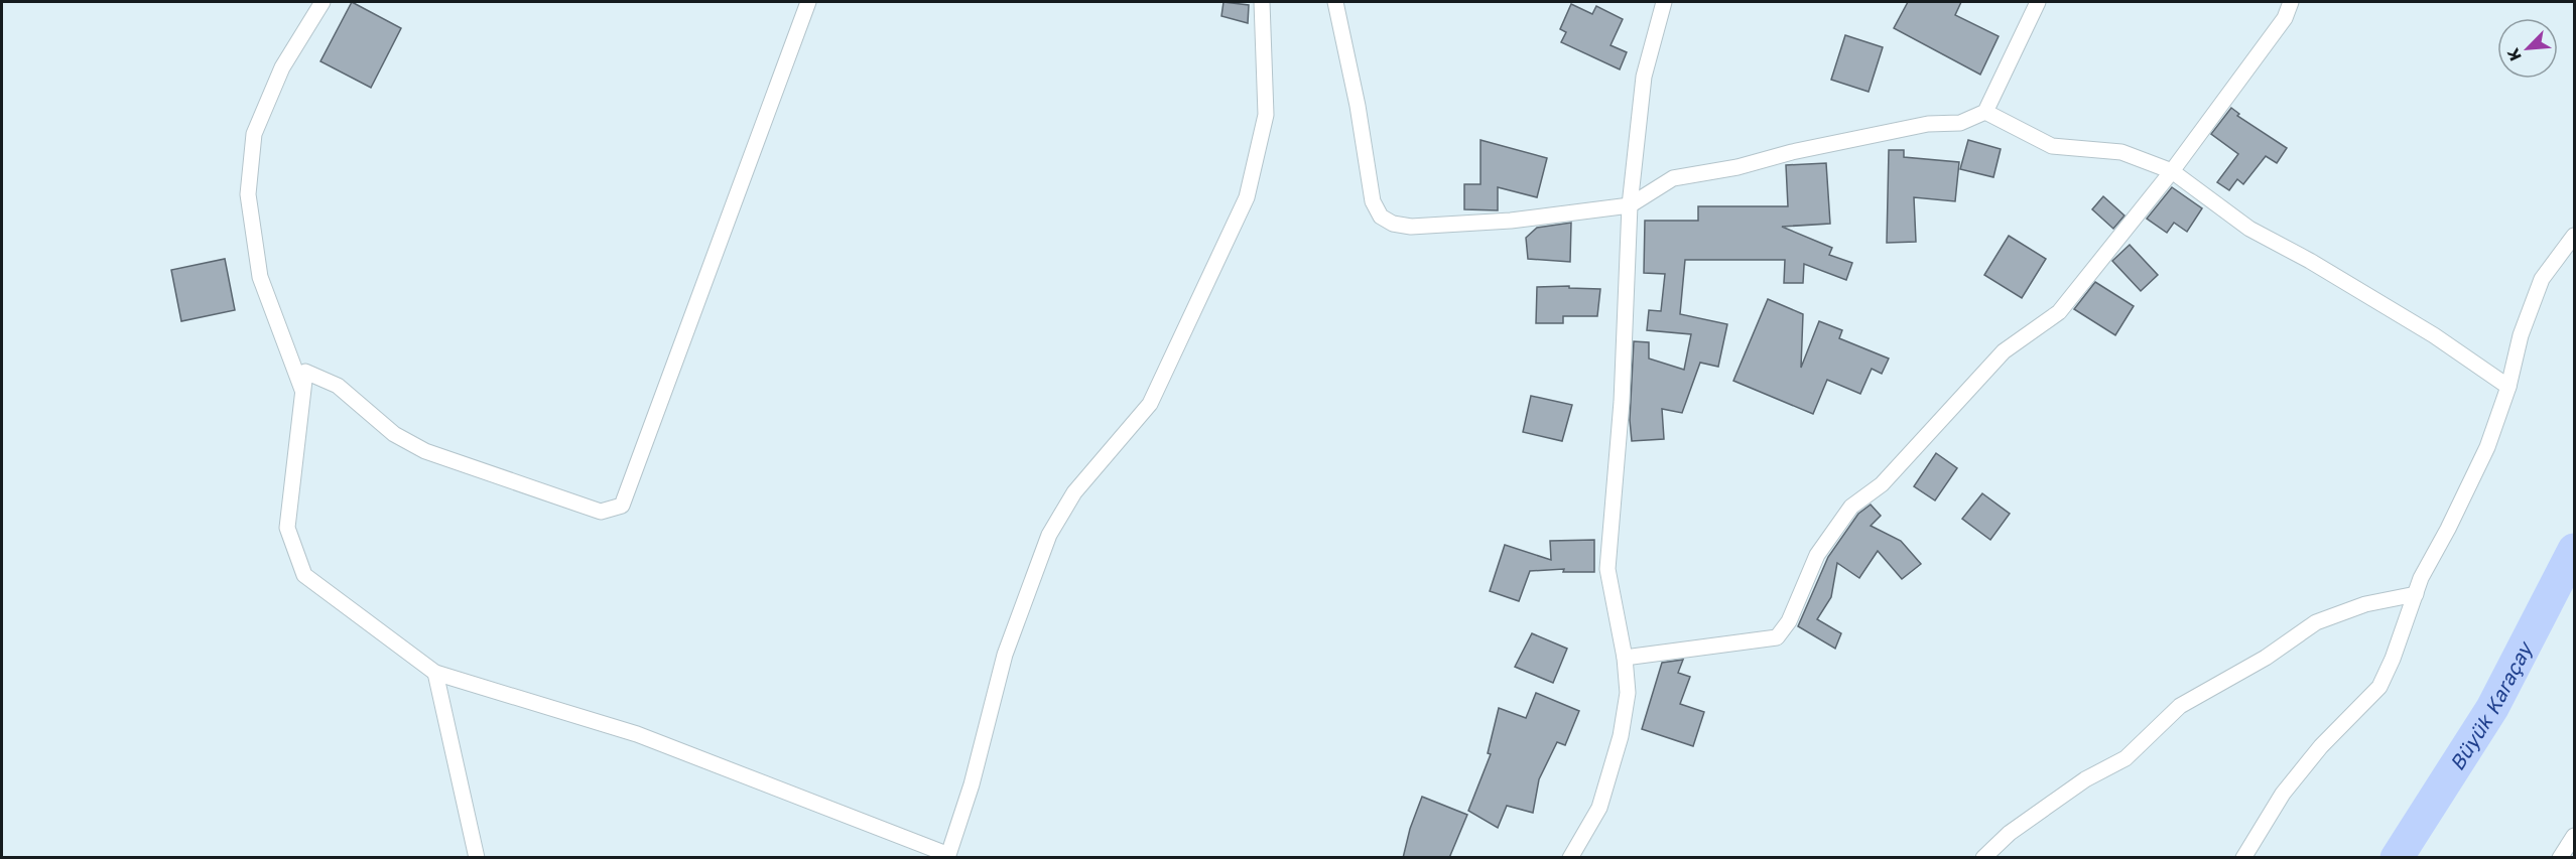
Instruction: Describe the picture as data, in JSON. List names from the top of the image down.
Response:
{
  "water": ["Büyük Karaçay"],
  "north": "bottom left"
}
